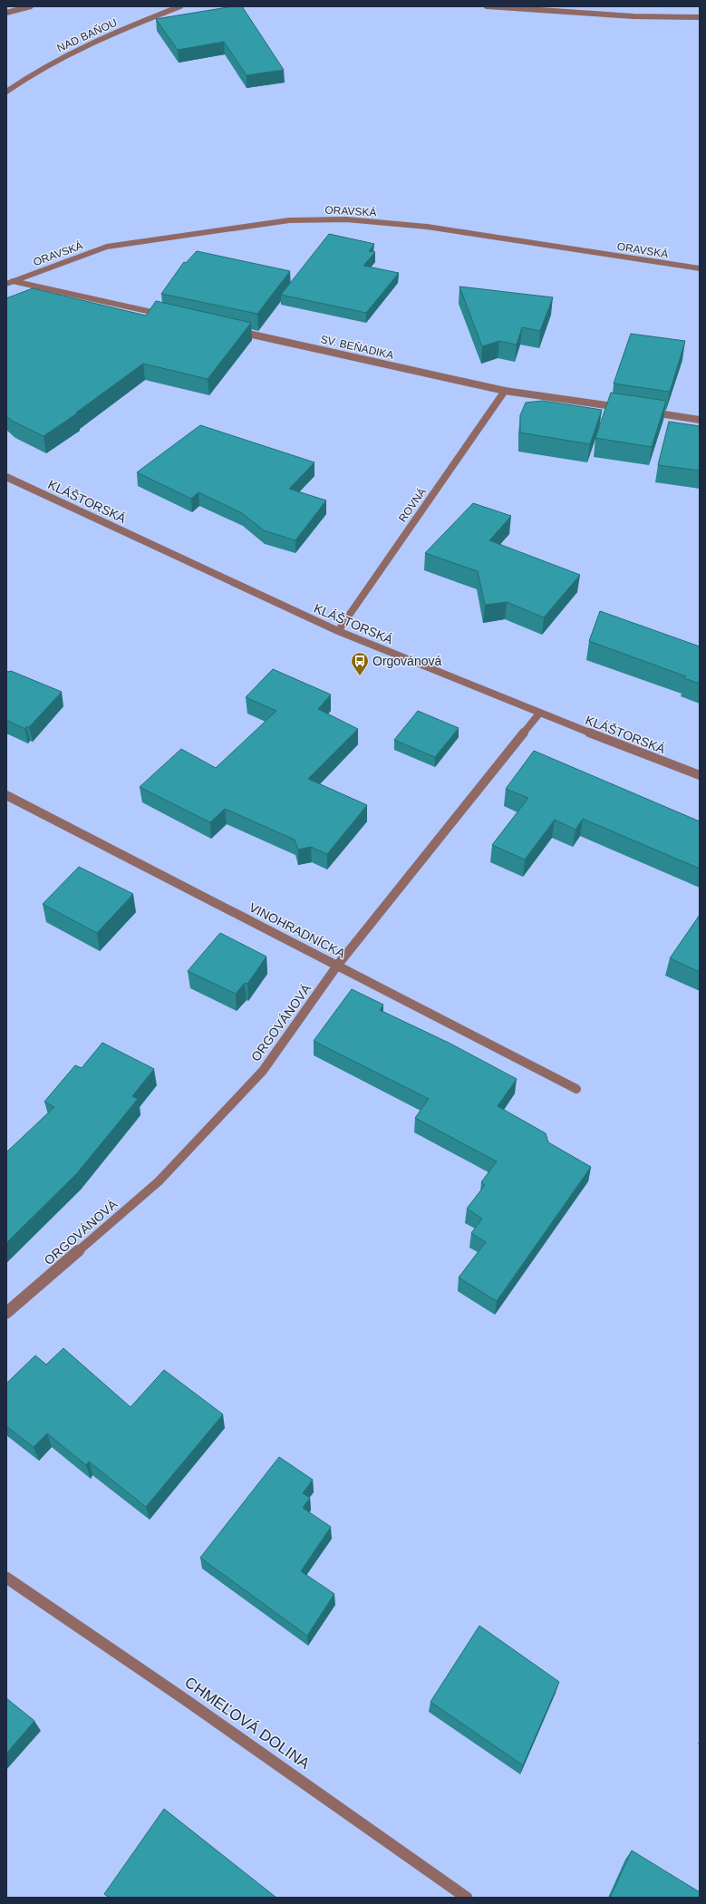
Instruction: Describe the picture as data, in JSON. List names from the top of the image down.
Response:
{
  "streets": {
    "street": [
      "NAD BAŇOU",
      "ORAVSKÁ",
      "SV. BEŇADIKA",
      "KLÁŠTORSKÁ",
      "ROVNÁ",
      "VINOHRADNÍCKA",
      "ORGOVÁNOVÁ",
      "CHMEĽOVÁ DOLINA"
    ]
  },
  "crossings": [
    ["SV. BEŇADIKA", "ROVNÁ"],
    ["KLÁŠTORSKÁ", "ROVNÁ"],
    ["KLÁŠTORSKÁ", "ORGOVÁNOVÁ"],
    ["VINOHRADNÍCKA", "ORGOVÁNOVÁ"]
  ],
  "places": {
    "bus stop": ["Orgovánová"]
  }
}
